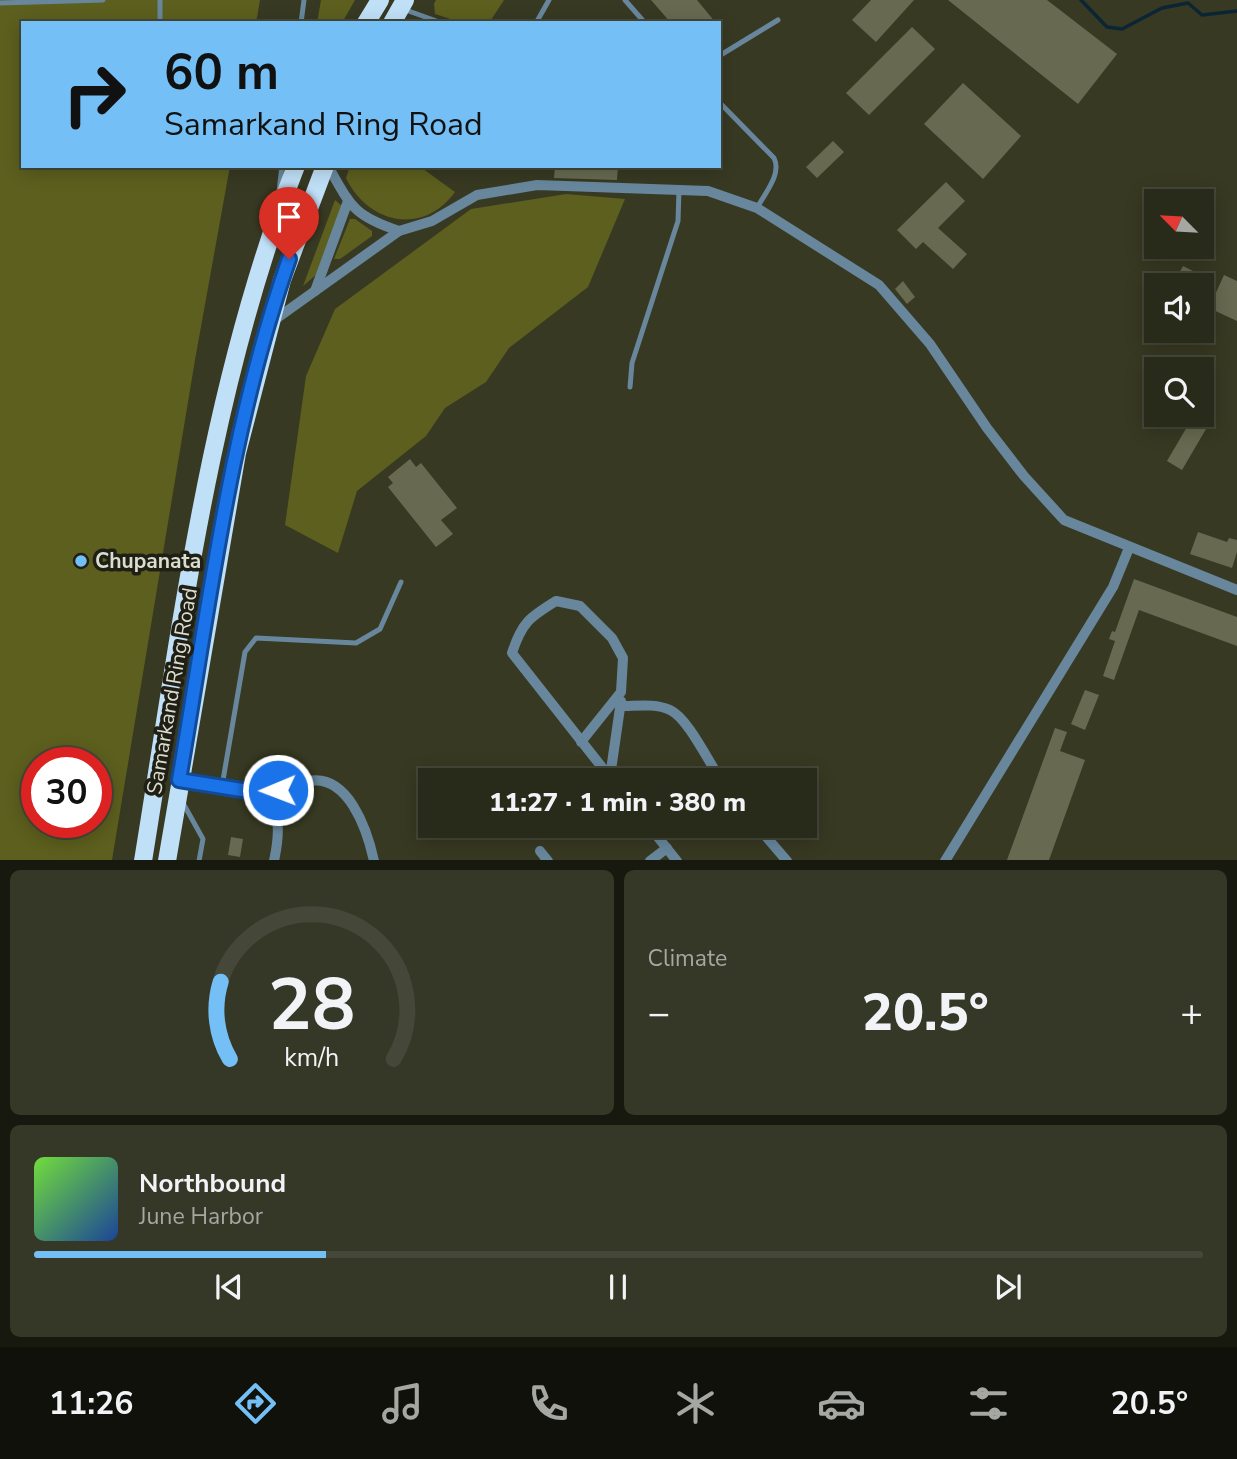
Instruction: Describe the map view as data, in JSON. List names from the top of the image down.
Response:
{
  "streets": {
    "highway": ["Samarkand Ring Road"]
  },
  "places": ["Chupanata"],
  "north": "top left",
  "page": {
    "turn": ["60 m", "Samarkand Ring Road"],
    "limit": "30",
    "trip": "11:27 · 1 min · 380 m",
    "tile": "Climate",
    "heat": ["−", "20.5°", "+"],
    "song": ["Northbound", "June Harbor"],
    "tabs": ["11:26", "20.5°"],
    "gauge": ["28", "km/h"]
  }
}
